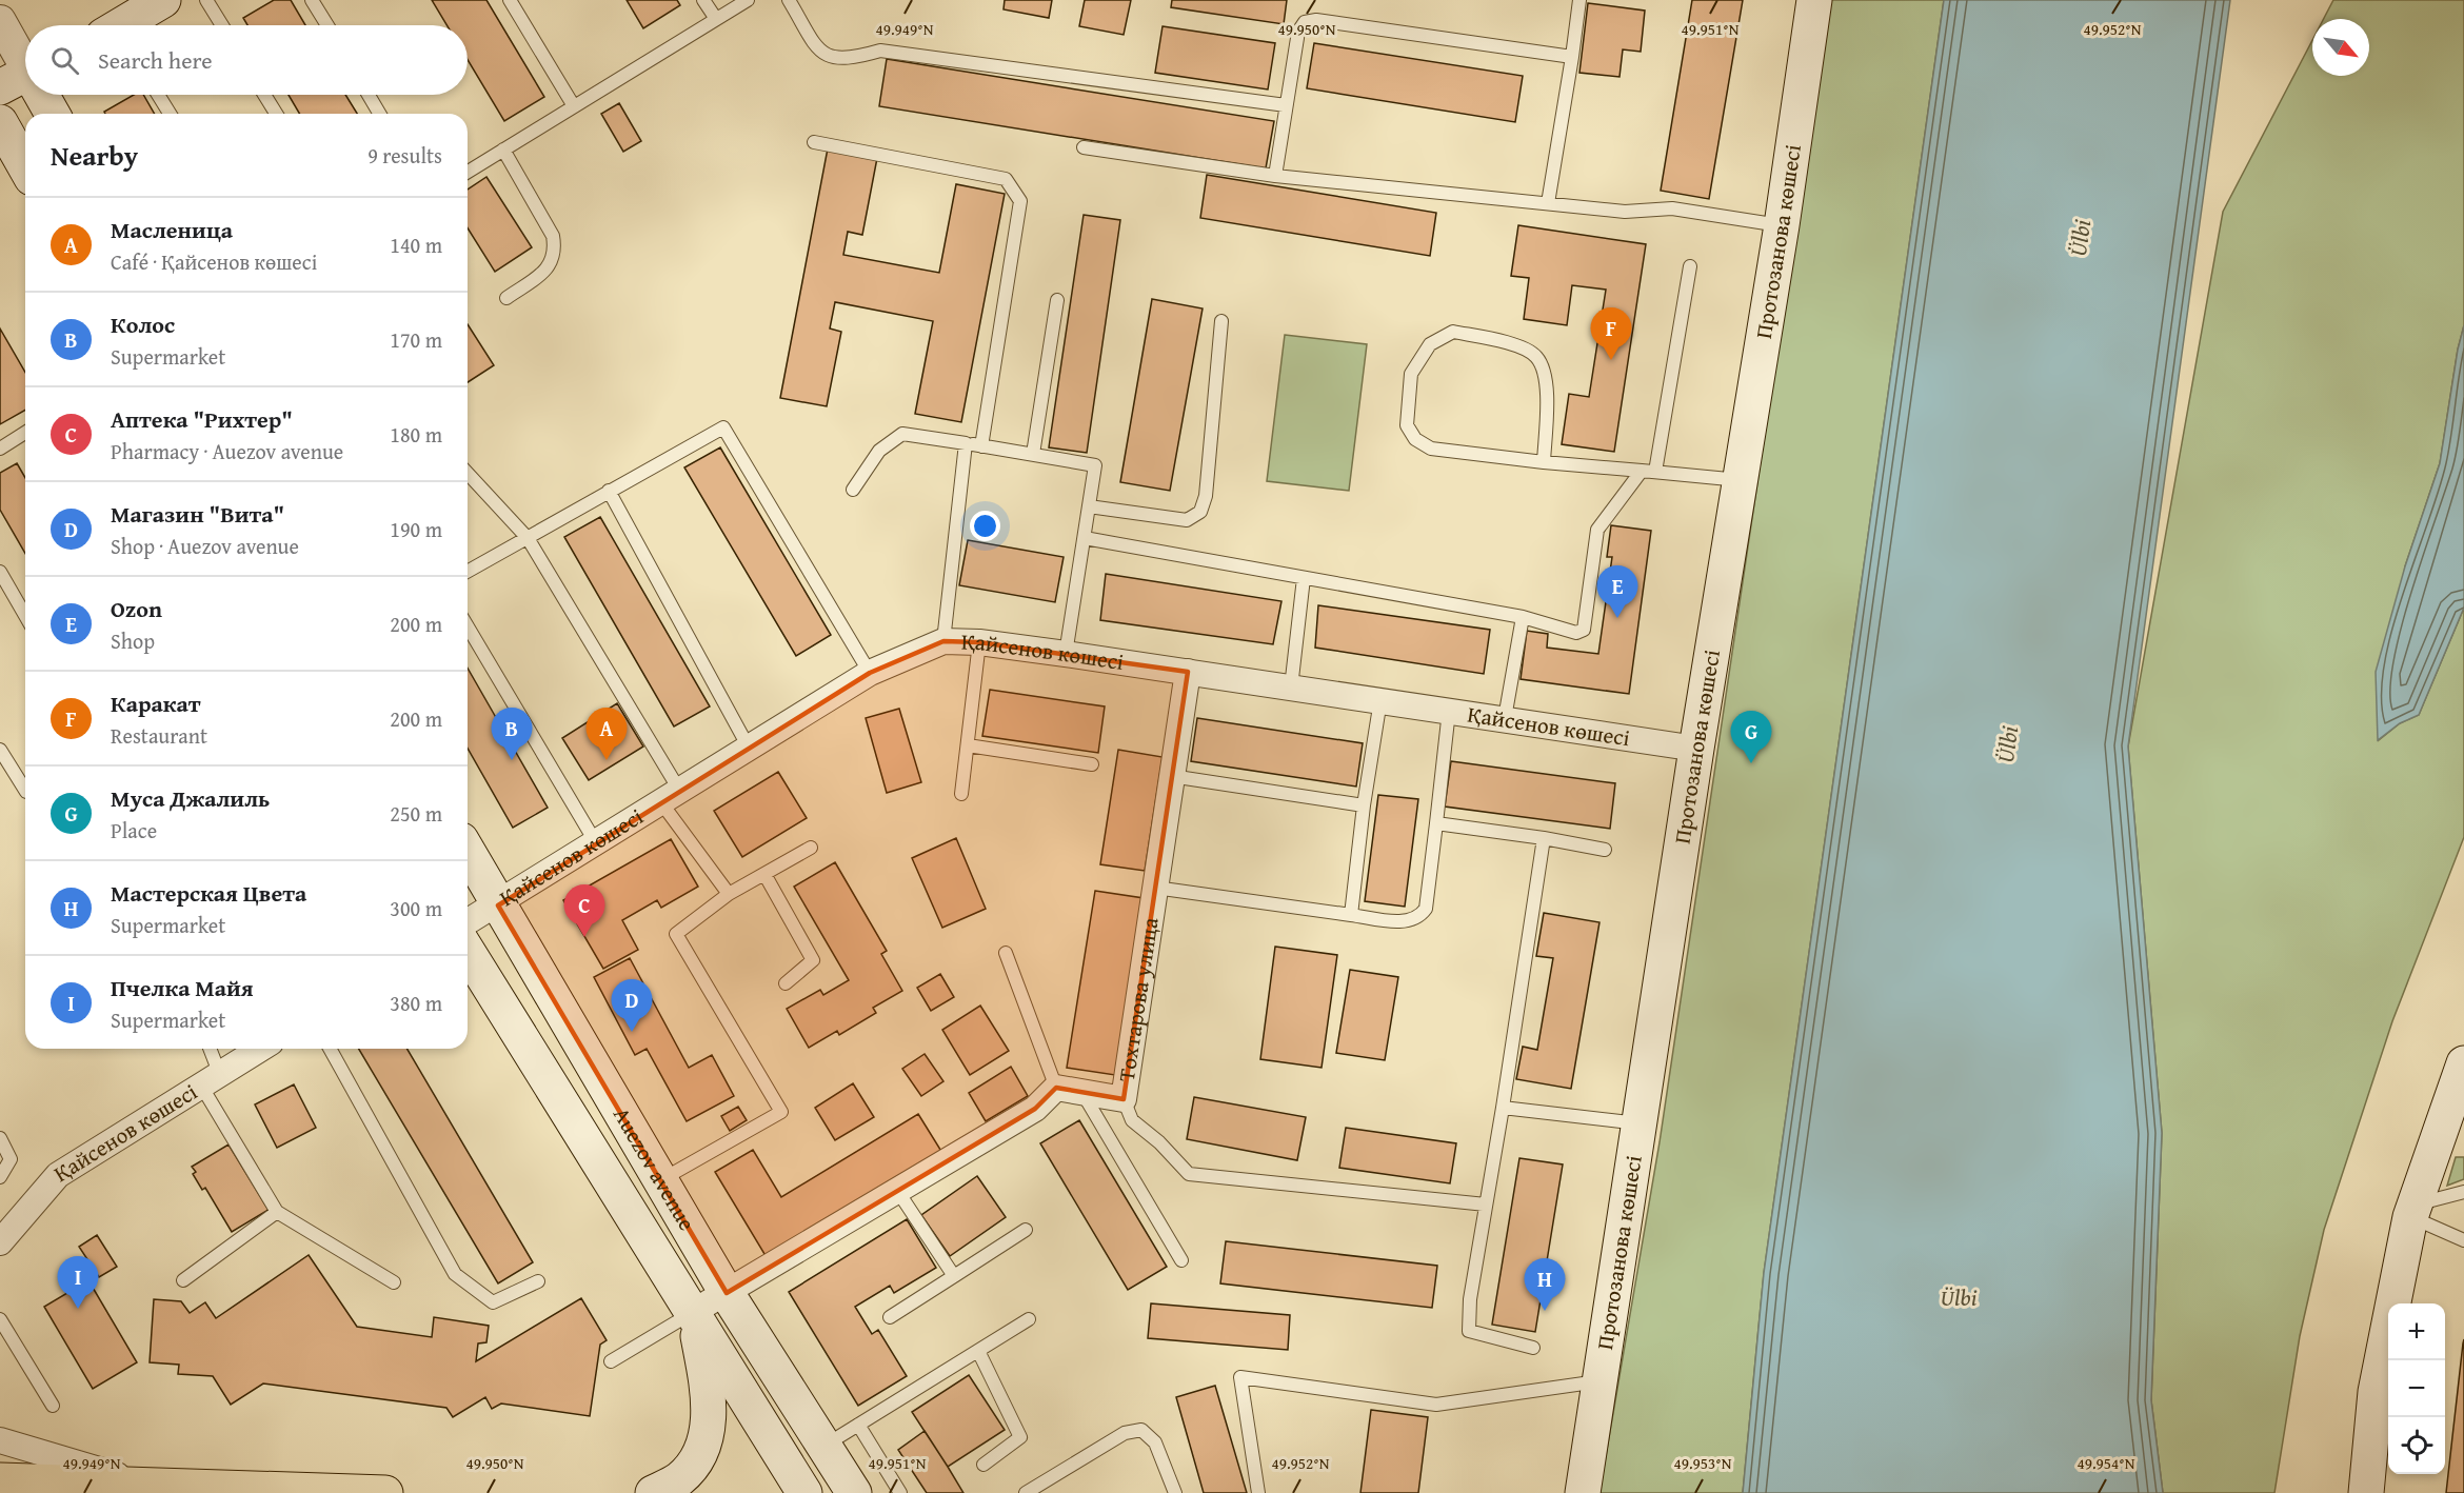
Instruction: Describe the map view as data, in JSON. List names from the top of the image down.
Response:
{
  "streets": {
    "main road": ["Протозанова көшесі", "Auezov avenue"],
    "street": ["Қайсенов көшесі", "Тохтарова улица"]
  },
  "crossings": [
    ["Протозанова көшесі", "Қайсенов көшесі"],
    ["Қайсенов көшесі", "Тохтарова улица"],
    ["Қайсенов көшесі", "Auezov avenue"]
  ],
  "water": ["Ülbi"],
  "north": "bottom right",
  "page": {
    "search": "Search here",
    "heading": ["Nearby", "9 results"],
    "list": [
      {
        "mark": "A",
        "name": "Масленица",
        "note": "Café · Қайсенов көшесі",
        "value": "140 m"
      },
      {
        "mark": "B",
        "name": "Колос",
        "note": "Supermarket",
        "value": "170 m"
      },
      {
        "mark": "C",
        "name": "Аптека \"Рихтер\"",
        "note": "Pharmacy · Auezov avenue",
        "value": "180 m"
      },
      {
        "mark": "D",
        "name": "Магазин \"Вита\"",
        "note": "Shop · Auezov avenue",
        "value": "190 m"
      },
      {
        "mark": "E",
        "name": "Ozon",
        "note": "Shop",
        "value": "200 m"
      },
      {
        "mark": "F",
        "name": "Каракат",
        "note": "Restaurant",
        "value": "200 m"
      },
      {
        "mark": "G",
        "name": "Муса Джалиль",
        "note": "Place",
        "value": "250 m"
      },
      {
        "mark": "H",
        "name": "Мастерская Цвета",
        "note": "Supermarket",
        "value": "300 m"
      },
      {
        "mark": "I",
        "name": "Пчелка Майя",
        "note": "Supermarket",
        "value": "380 m"
      }
    ],
    "pins": [
      "F",
      "E",
      "A",
      "B",
      "G",
      "C",
      "D",
      "I",
      "H"
    ],
    "map_buttons": ["+", "−"]
  },
  "coordinates": [
    "49.949°N",
    "49.950°N",
    "49.951°N",
    "49.952°N",
    "49.953°N",
    "49.954°N"
  ]
}
